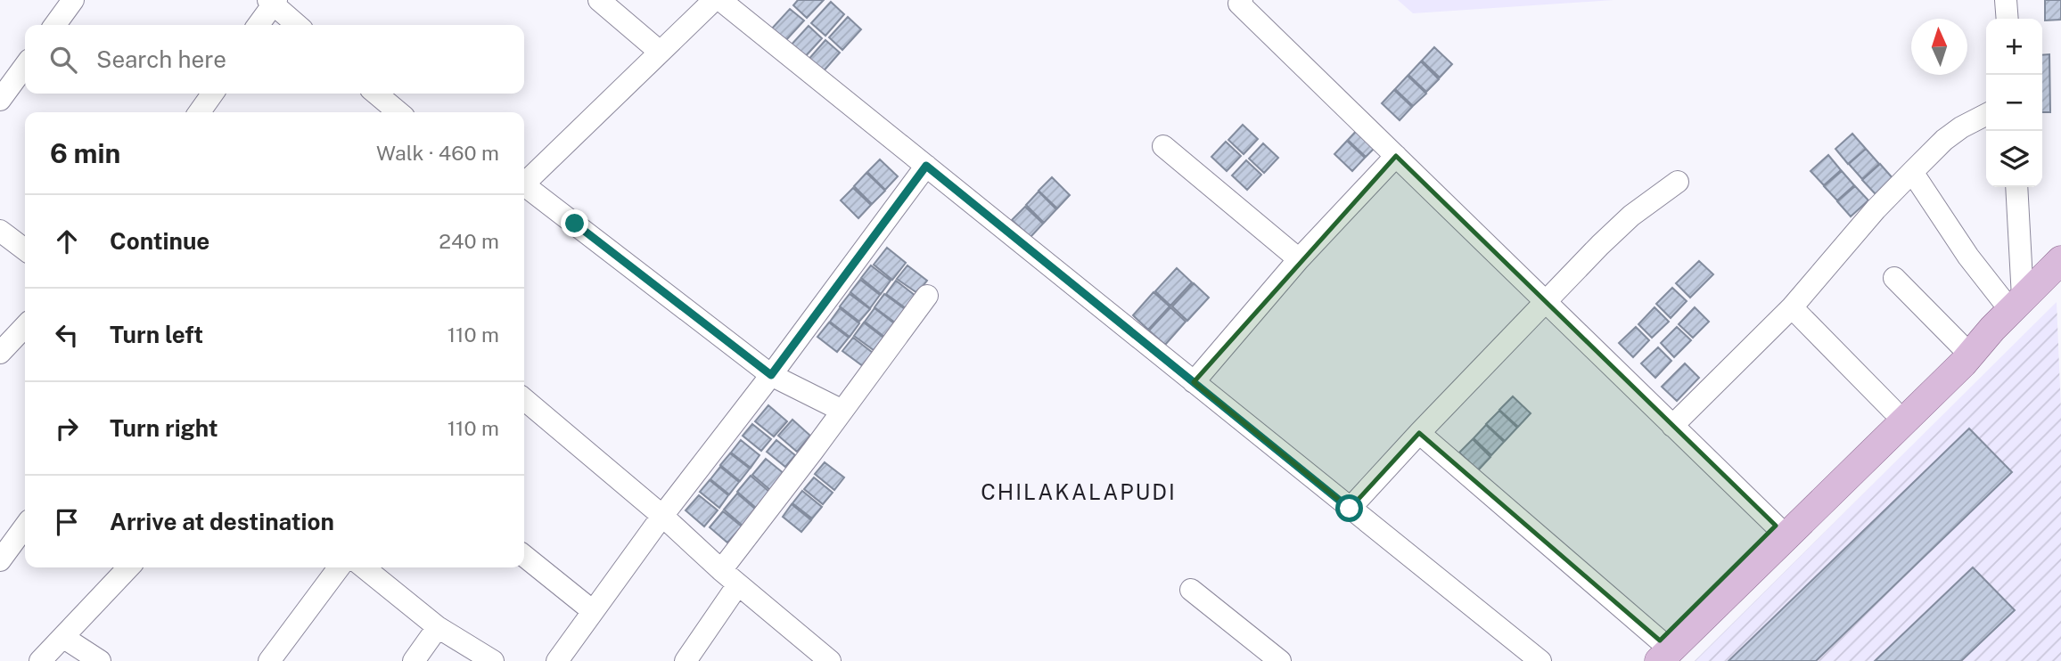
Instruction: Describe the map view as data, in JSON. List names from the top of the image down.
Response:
{
  "districts": ["CHILAKALAPUDI"],
  "north": "top",
  "page": {
    "map_buttons": ["+", "−"],
    "search": "Search here",
    "heading": ["6 min", "Walk · 460 m"],
    "list": [
      ["Continue", "240 m"],
      ["Turn left", "110 m"],
      ["Turn right", "110 m"],
      "Arrive at destination"
    ]
  }
}
